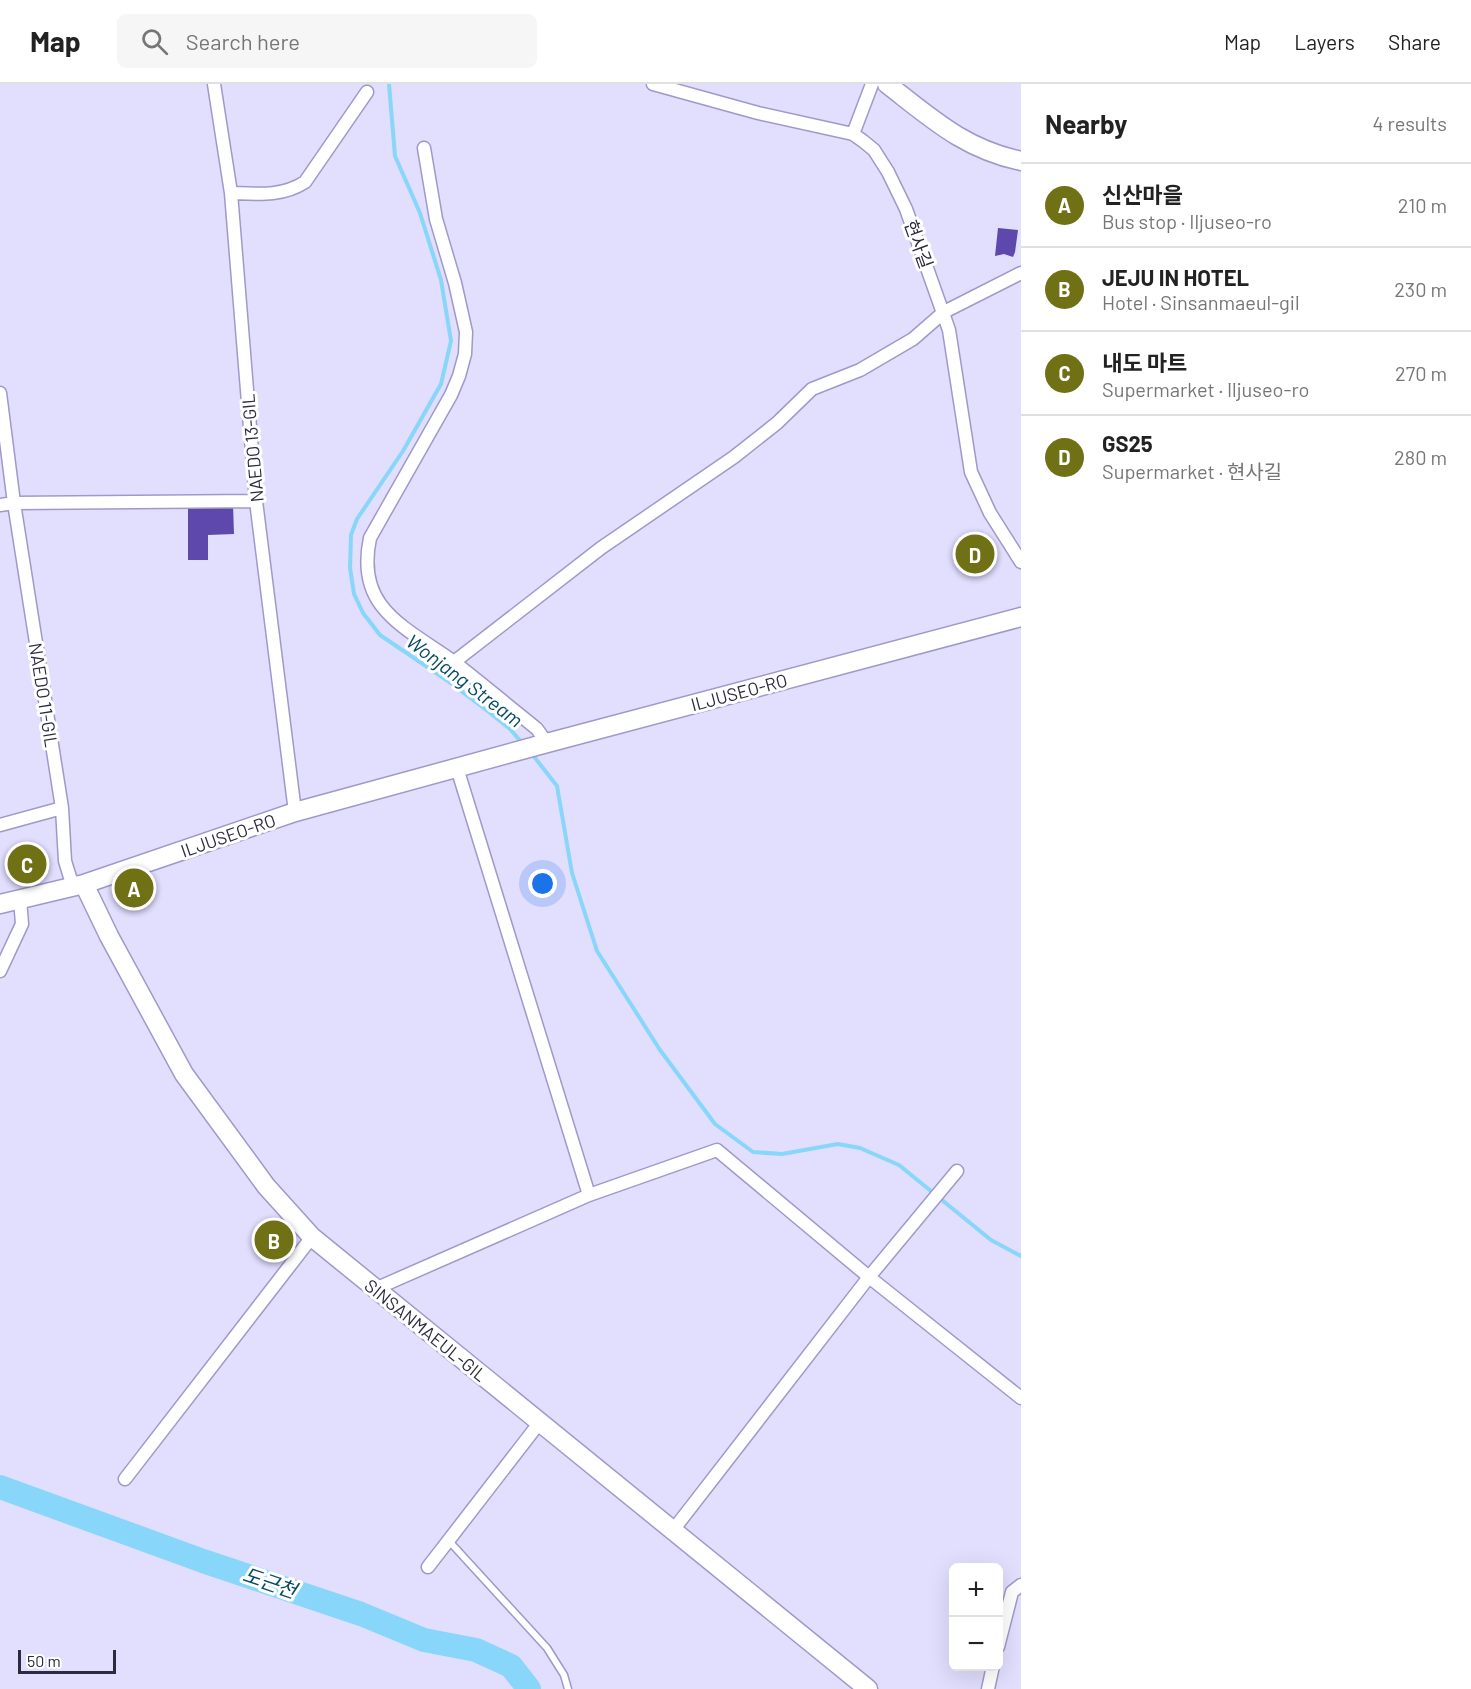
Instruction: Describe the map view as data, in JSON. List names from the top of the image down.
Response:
{
  "streets": {
    "street": [
      "현사길",
      "NAEDO 13-GIL",
      "ILJUSEO-RO",
      "NAEDO 11-GIL",
      "SINSANMAEUL-GIL"
    ]
  },
  "crossings": [
    ["NAEDO 13-GIL", "ILJUSEO-RO"],
    ["ILJUSEO-RO", "NAEDO 11-GIL"],
    ["ILJUSEO-RO", "SINSANMAEUL-GIL"],
    ["NAEDO 11-GIL", "SINSANMAEUL-GIL"]
  ],
  "water": ["Wonjang Stream", "도근천"],
  "scale_bar": "50 m",
  "page": {
    "header": "Map",
    "search": "Search here",
    "nav": ["Map", "Layers", "Share"],
    "heading": ["Nearby", "4 results"],
    "list": [
      {
        "mark": "A",
        "name": "신산마을",
        "note": "Bus stop · Iljuseo-ro",
        "value": "210 m"
      },
      {
        "mark": "B",
        "name": "JEJU IN HOTEL",
        "note": "Hotel · Sinsanmaeul-gil",
        "value": "230 m"
      },
      {
        "mark": "C",
        "name": "내도 마트",
        "note": "Supermarket · Iljuseo-ro",
        "value": "270 m"
      },
      {
        "mark": "D",
        "name": "GS25",
        "note": "Supermarket · 현사길",
        "value": "280 m"
      }
    ],
    "pins": [
      "D",
      "C",
      "A",
      "B"
    ],
    "map_buttons": ["+", "−"],
    "scale": "50 m"
  }
}
